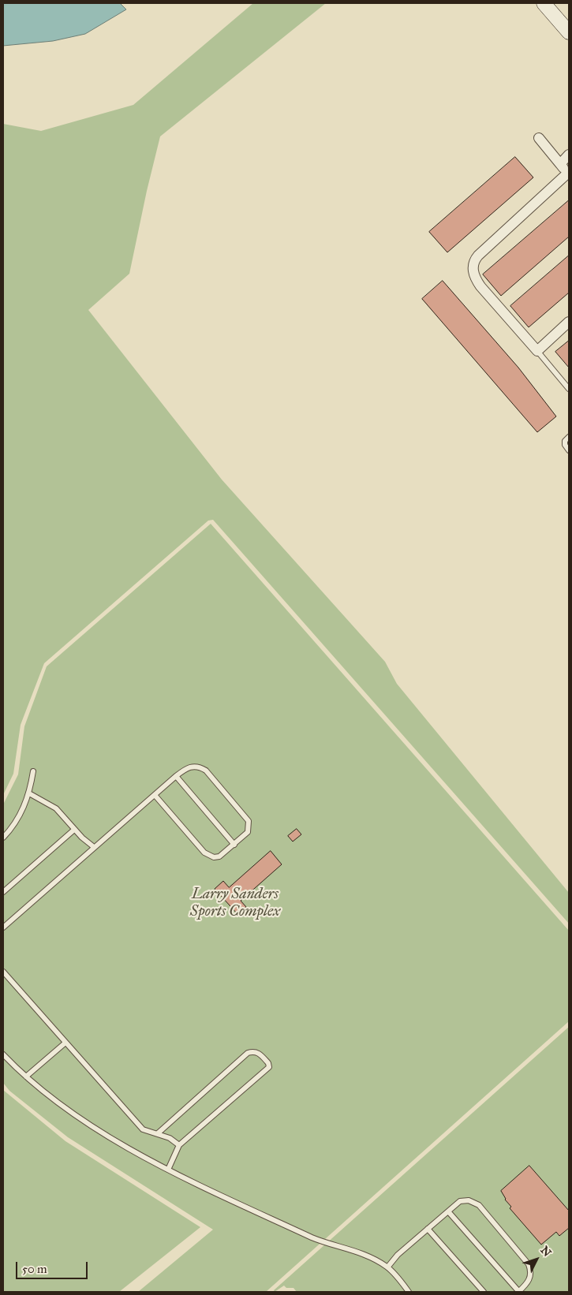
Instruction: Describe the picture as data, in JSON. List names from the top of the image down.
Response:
{
  "parks": ["Larry Sanders Sports Complex"],
  "scale_bar": "50 m",
  "north": "top right"
}
